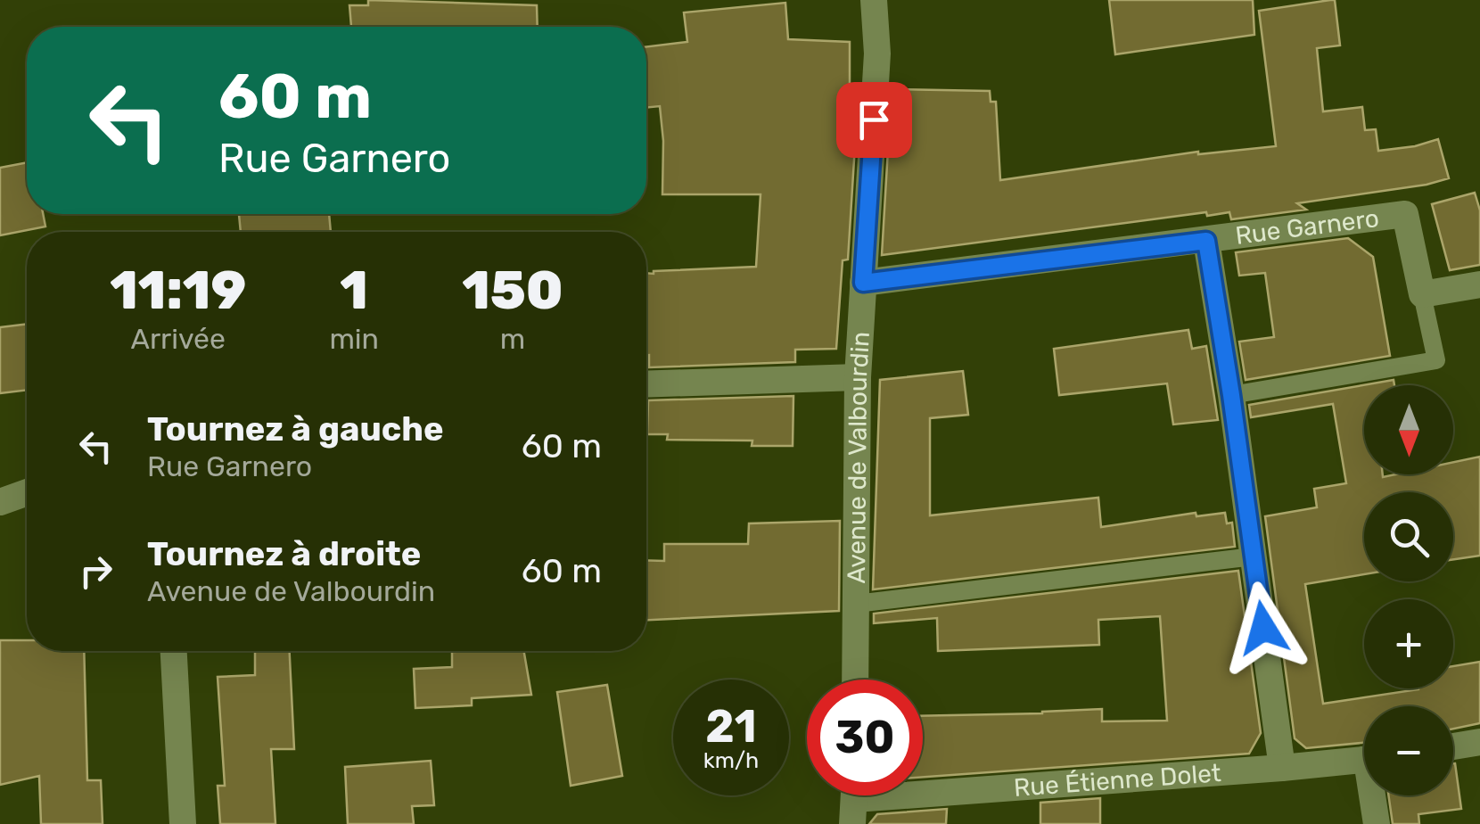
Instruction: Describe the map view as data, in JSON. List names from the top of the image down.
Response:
{
  "streets": {
    "street": ["Rue Garnero", "Avenue de Valbourdin", "Rue Étienne Dolet"]
  },
  "crossings": [
    ["Rue Garnero", "Avenue de Valbourdin"]
  ],
  "north": "bottom",
  "page": {
    "turn": ["60 m", "Rue Garnero"],
    "eta": [
      "11:19",
      "Arrivée",
      "1",
      "min",
      "150",
      "m"
    ],
    "list": [
      {
        "name": "Tournez à gauche",
        "note": "Rue Garnero",
        "value": "60 m"
      },
      {
        "name": "Tournez à droite",
        "note": "Avenue de Valbourdin",
        "value": "60 m"
      }
    ],
    "map_buttons": ["+", "−"],
    "speed": "21 km/h",
    "limit": "30"
  }
}
